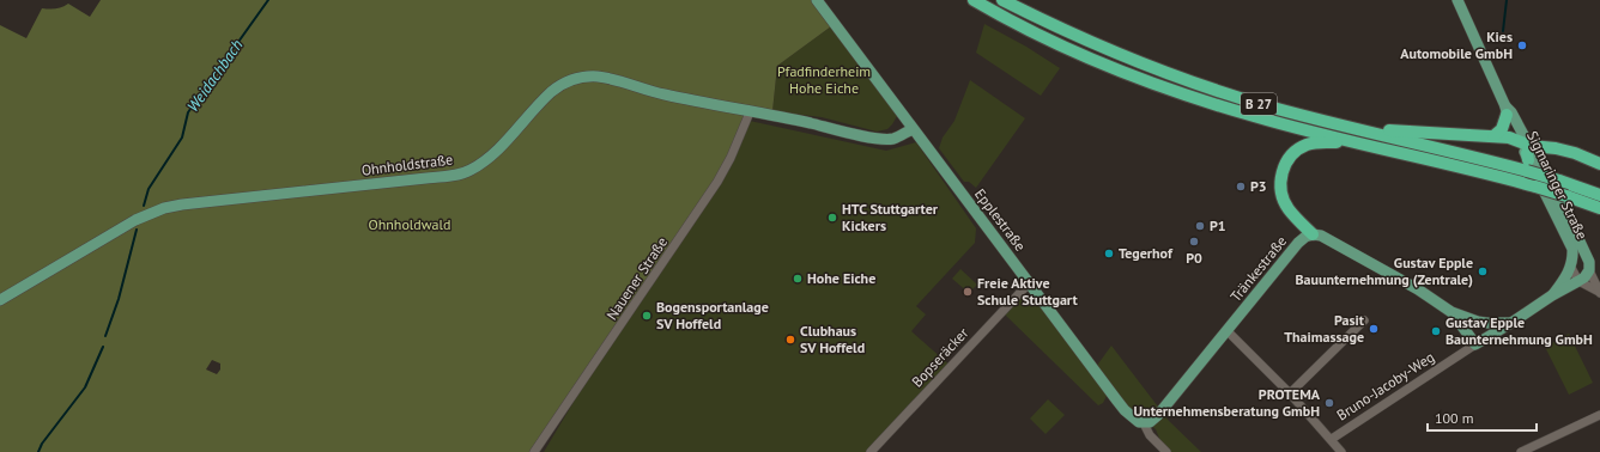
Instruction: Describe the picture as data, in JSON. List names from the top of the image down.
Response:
{
  "streets": {
    "highway": ["B 27"],
    "main road": [
      "Ohnholdstraße",
      "Sigmaringer Straße",
      "Epplestraße",
      "Tränkestraße",
      "Bruno-Jacoby-Weg"
    ],
    "street": ["Nauener Straße", "Bopseräcker"]
  },
  "crossings": [
    ["B 27", "Sigmaringer Straße"],
    ["Ohnholdstraße", "Epplestraße"],
    ["Ohnholdstraße", "Nauener Straße"],
    ["Sigmaringer Straße", "Bruno-Jacoby-Weg"],
    ["Epplestraße", "Tränkestraße"],
    ["Epplestraße", "Bopseräcker"]
  ],
  "water": ["Weidachbach"],
  "parks": ["Pfadfinderheim Hohe Eiche", "Ohnholdwald"],
  "places": [
    "Kies Automobile GmbH",
    "P3",
    "HTC Stuttgarter Kickers",
    "P1",
    "P0",
    "Tegerhof",
    "Gustav Epple Bauunternehmung (Zentrale)",
    "Hohe Eiche",
    "Freie Aktive Schule Stuttgart",
    "Bogensportanlage SV Hoffeld",
    "Pasit Thaimassage",
    "Gustav Epple Baunternehmung GmbH",
    "Clubhaus SV Hoffeld",
    "PROTEMA Unternehmensberatung GmbH"
  ],
  "scale_bar": "100 m"
}
